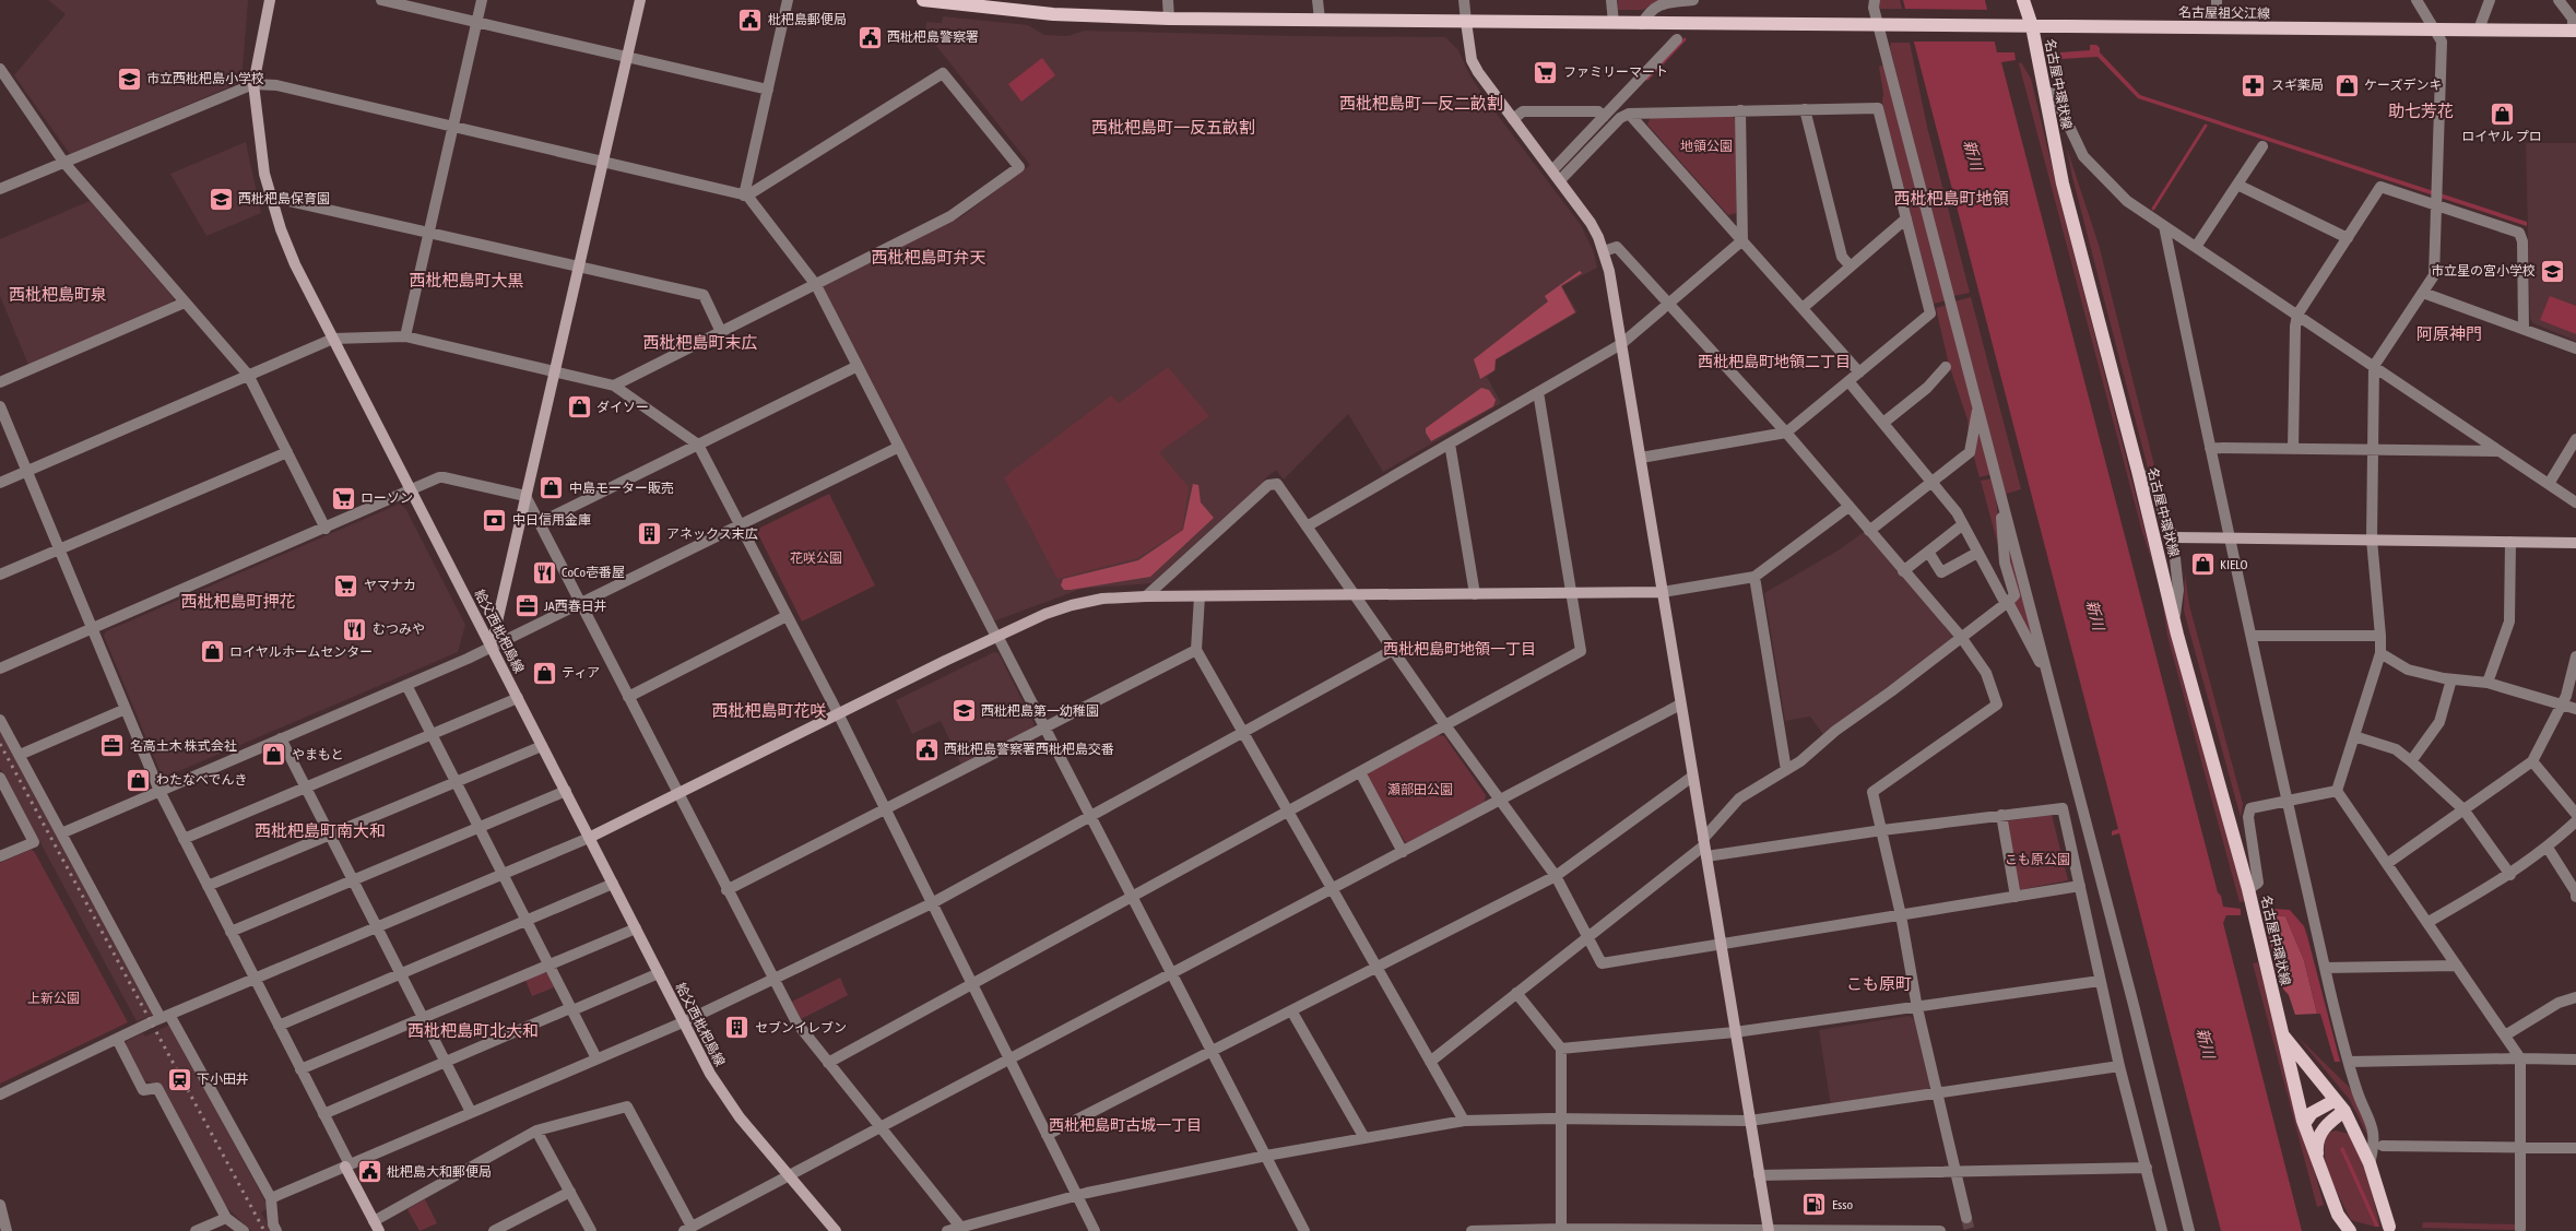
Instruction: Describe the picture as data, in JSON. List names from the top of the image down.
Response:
{
  "streets": {
    "main road": ["名古屋祖父江線", "名古屋中環状線"],
    "street": ["給父西枇杷島線"]
  },
  "crossings": [
    ["名古屋祖父江線", "名古屋中環状線"]
  ],
  "districts": [
    "西枇杷島町一反二畝割",
    "助七芳花",
    "西枇杷島町一反五畝割",
    "西枇杷島町地領",
    "西枇杷島町弁天",
    "西枇杷島町大黒",
    "西枇杷島町泉",
    "阿原神門",
    "西枇杷島町末広",
    "西枇杷島町地領二丁目",
    "西枇杷島町押花",
    "西枇杷島町地領一丁目",
    "西枇杷島町花咲",
    "西枇杷島町南大和",
    "こも原町",
    "西枇杷島町北大和",
    "西枇杷島町古城一丁目"
  ],
  "water": ["新川"],
  "parks": [
    "地領公園",
    "花咲公園",
    "瀬部田公園",
    "こも原公園",
    "上新公園"
  ],
  "places": {
    "public building": [
      "枇杷島郵便局",
      "西枇杷島警察署",
      "西枇杷島警察署西枇杷島交番",
      "枇杷島大和郵便局"
    ],
    "supermarket": ["ファミリーマート", "ローソン", "ヤマナカ"],
    "school or university": [
      "市立西枇杷島小学校",
      "西枇杷島保育園",
      "市立星の宮小学校",
      "西枇杷島第一幼稚園"
    ],
    "pharmacy": ["スギ薬局"],
    "shop": [
      "ケーズデンキ",
      "ロイヤル プロ",
      "ダイソー",
      "中島モーター販売",
      "KIELO",
      "ロイヤルホームセンター",
      "ティア",
      "やまもと",
      "わたなべでんき"
    ],
    "bank": ["中日信用金庫"],
    "building": ["アネックス末広", "セブンイレブン"],
    "restaurant": ["CoCo壱番屋", "むつみや"],
    "office": ["JA西春日井", "名高土木 株式会社"],
    "station": ["下小田井"],
    "fuel station": ["Esso"]
  }
}
